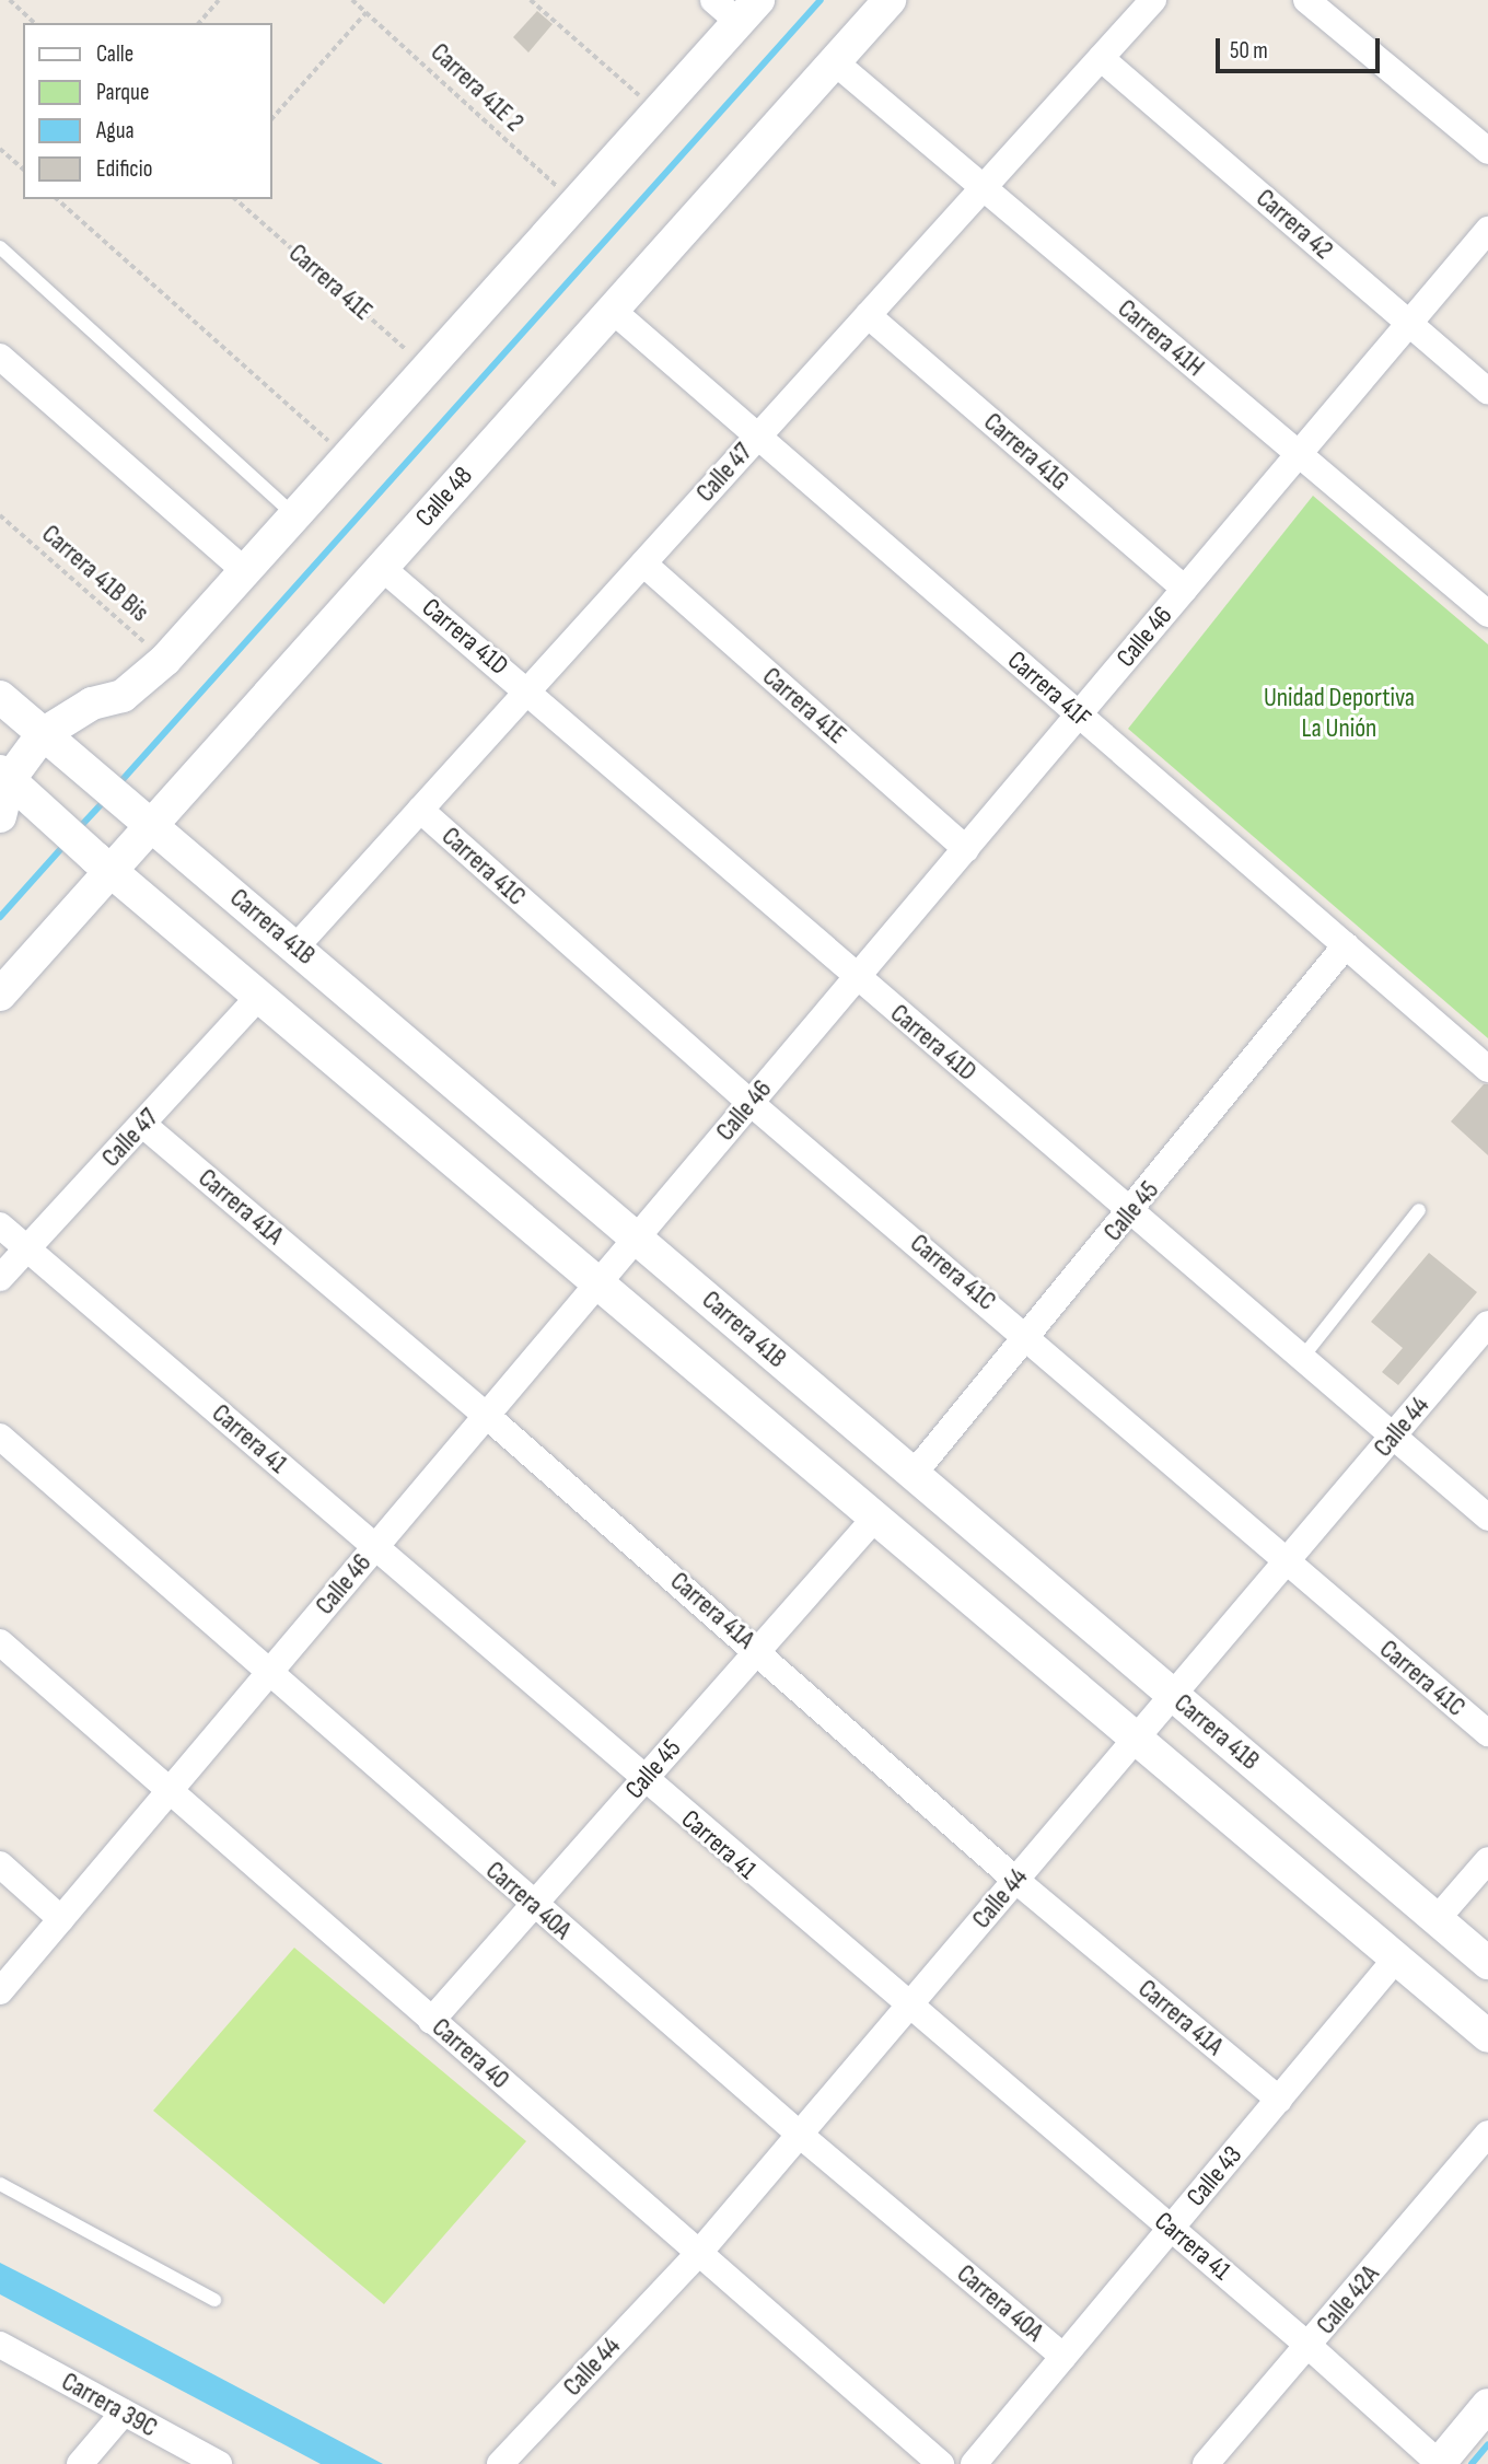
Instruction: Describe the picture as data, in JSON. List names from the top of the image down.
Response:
{
  "streets": {
    "street": [
      "Carrera 42",
      "Carrera 41E",
      "Carrera 41H",
      "Carrera 41G",
      "Calle 47",
      "Calle 48",
      "Carrera 41D",
      "Calle 46",
      "Carrera 41F",
      "Carrera 41C",
      "Carrera 41B",
      "Carrera 41A",
      "Calle 45",
      "Calle 44",
      "Carrera 41",
      "Carrera 40A",
      "Carrera 40",
      "Calle 43",
      "Calle 42A",
      "Carrera 39C"
    ],
    "path": ["Carrera 41E 2", "Carrera 41B Bis"]
  },
  "crossings": [
    ["Carrera 42", "Calle 47"],
    ["Carrera 42", "Calle 46"],
    ["Carrera 41E", "Calle 47"],
    ["Carrera 41E", "Calle 46"],
    ["Carrera 41H", "Calle 47"],
    ["Carrera 41H", "Calle 48"],
    ["Carrera 41H", "Calle 46"],
    ["Carrera 41G", "Calle 47"],
    ["Carrera 41G", "Calle 46"],
    ["Calle 47", "Carrera 41D"],
    ["Calle 47", "Carrera 41F"],
    ["Calle 47", "Carrera 41C"],
    ["Calle 47", "Carrera 41B"],
    ["Calle 47", "Carrera 41A"],
    ["Calle 47", "Carrera 41"],
    ["Calle 48", "Carrera 41D"],
    ["Calle 48", "Carrera 41F"],
    ["Calle 48", "Carrera 41B"],
    ["Carrera 41D", "Calle 46"],
    ["Carrera 41D", "Calle 45"],
    ["Carrera 41D", "Calle 44"],
    ["Calle 46", "Carrera 41F"],
    ["Calle 46", "Carrera 41C"],
    ["Calle 46", "Carrera 41B"],
    ["Calle 46", "Carrera 41A"],
    ["Calle 46", "Carrera 41"],
    ["Calle 46", "Carrera 40A"],
    ["Calle 46", "Carrera 40"],
    ["Carrera 41F", "Calle 45"],
    ["Carrera 41C", "Calle 45"],
    ["Carrera 41C", "Calle 44"],
    ["Carrera 41B", "Calle 45"],
    ["Carrera 41B", "Calle 44"],
    ["Carrera 41A", "Calle 45"],
    ["Carrera 41A", "Calle 44"],
    ["Carrera 41A", "Calle 43"],
    ["Calle 45", "Carrera 41"],
    ["Calle 45", "Carrera 40A"],
    ["Calle 45", "Carrera 40"],
    ["Calle 44", "Carrera 41"],
    ["Calle 44", "Carrera 40A"],
    ["Calle 44", "Carrera 40"],
    ["Carrera 41", "Calle 43"],
    ["Carrera 41", "Calle 42A"],
    ["Carrera 40A", "Calle 43"]
  ],
  "parks": ["Unidad Deportiva La Unión"],
  "legend": [
    "Calle",
    "Parque",
    "Agua",
    "Edificio"
  ],
  "scale_bar": "50 m"
}
